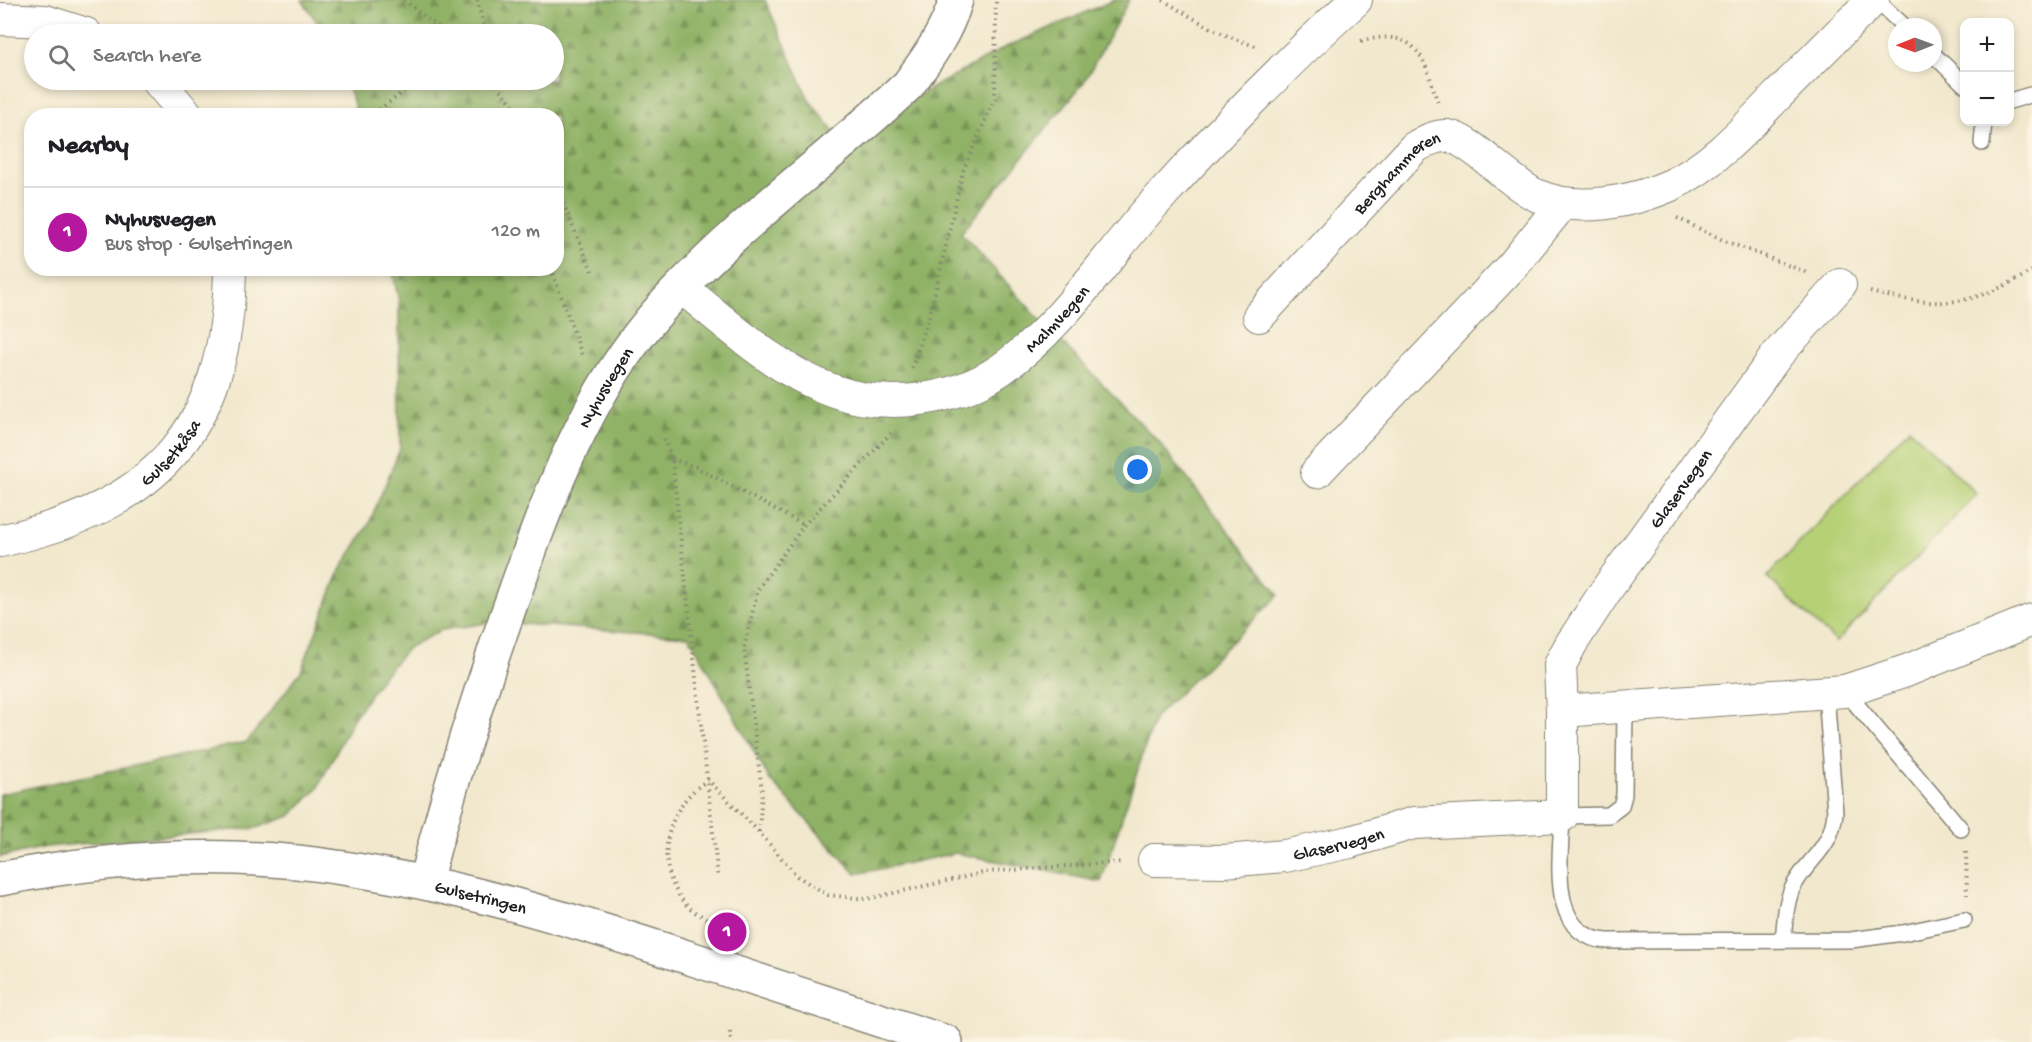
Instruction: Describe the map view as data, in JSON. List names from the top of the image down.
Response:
{
  "streets": {
    "street": [
      "Berghammeren",
      "Malmvegen",
      "Nyhusvegen",
      "Gulsetkåsa",
      "Glaservegen",
      "Gulsetringen"
    ]
  },
  "crossings": [
    ["Malmvegen", "Nyhusvegen"],
    ["Nyhusvegen", "Gulsetringen"]
  ],
  "north": "left",
  "page": {
    "map_buttons": ["+", "−"],
    "search": "Search here",
    "heading": "Nearby",
    "list": [
      {
        "mark": "1",
        "name": "Nyhusvegen",
        "note": "Bus stop · Gulsetringen",
        "value": "120 m"
      }
    ],
    "pins": "1"
  }
}
